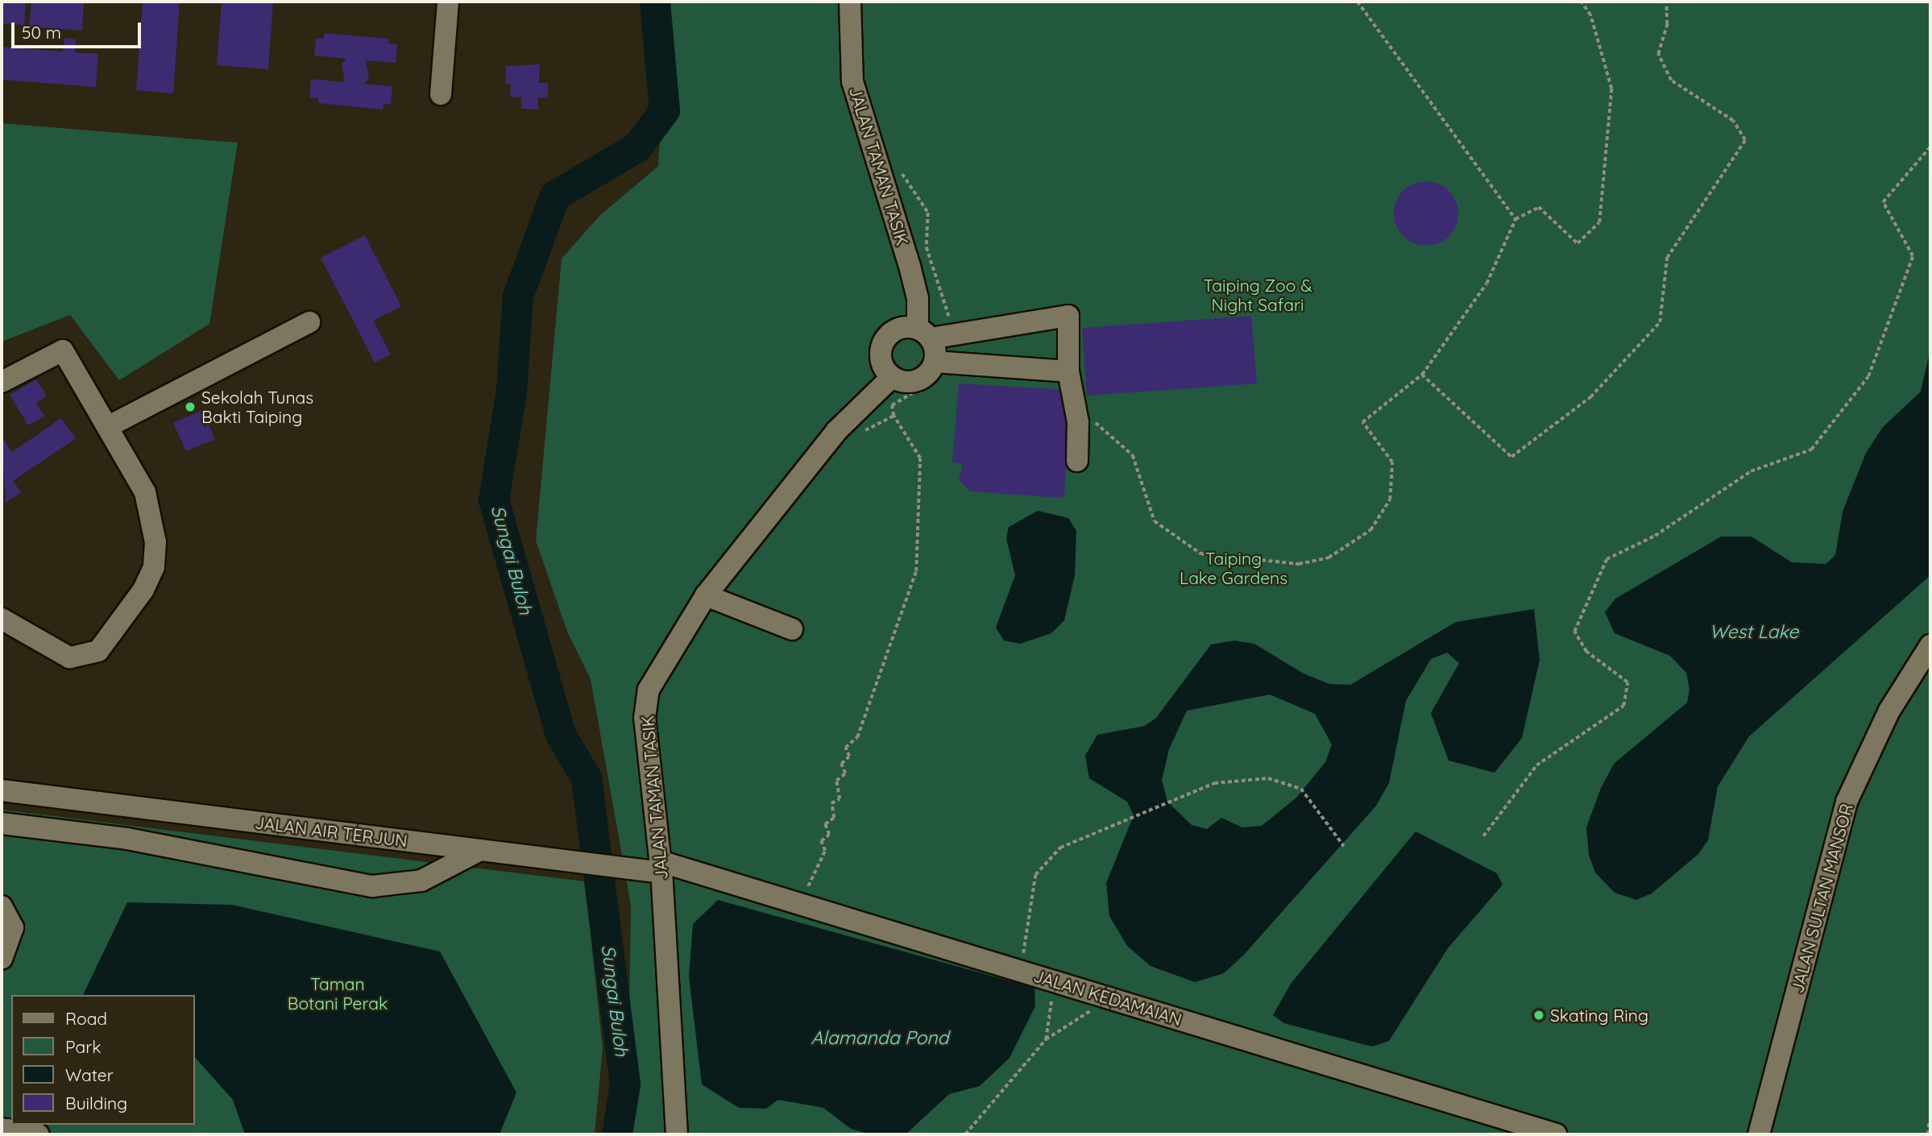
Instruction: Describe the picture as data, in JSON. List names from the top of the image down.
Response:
{
  "streets": {
    "street": [
      "JALAN TAMAN TASIK",
      "JALAN AIR TERJUN",
      "JALAN SULTAN MANSOR",
      "JALAN KEDAMAIAN"
    ]
  },
  "crossings": [
    ["JALAN TAMAN TASIK", "JALAN AIR TERJUN"],
    ["JALAN TAMAN TASIK", "JALAN KEDAMAIAN"],
    ["JALAN AIR TERJUN", "JALAN KEDAMAIAN"]
  ],
  "water": ["Sungai Buloh", "West Lake", "Alamanda Pond"],
  "parks": ["Taiping Zoo & Night Safari", "Taiping Lake Gardens", "Taman Botani Perak"],
  "places": ["Sekolah Tunas Bakti Taiping", "Skating Ring"],
  "legend": [
    "Road",
    "Park",
    "Water",
    "Building"
  ],
  "scale_bar": "50 m"
}
